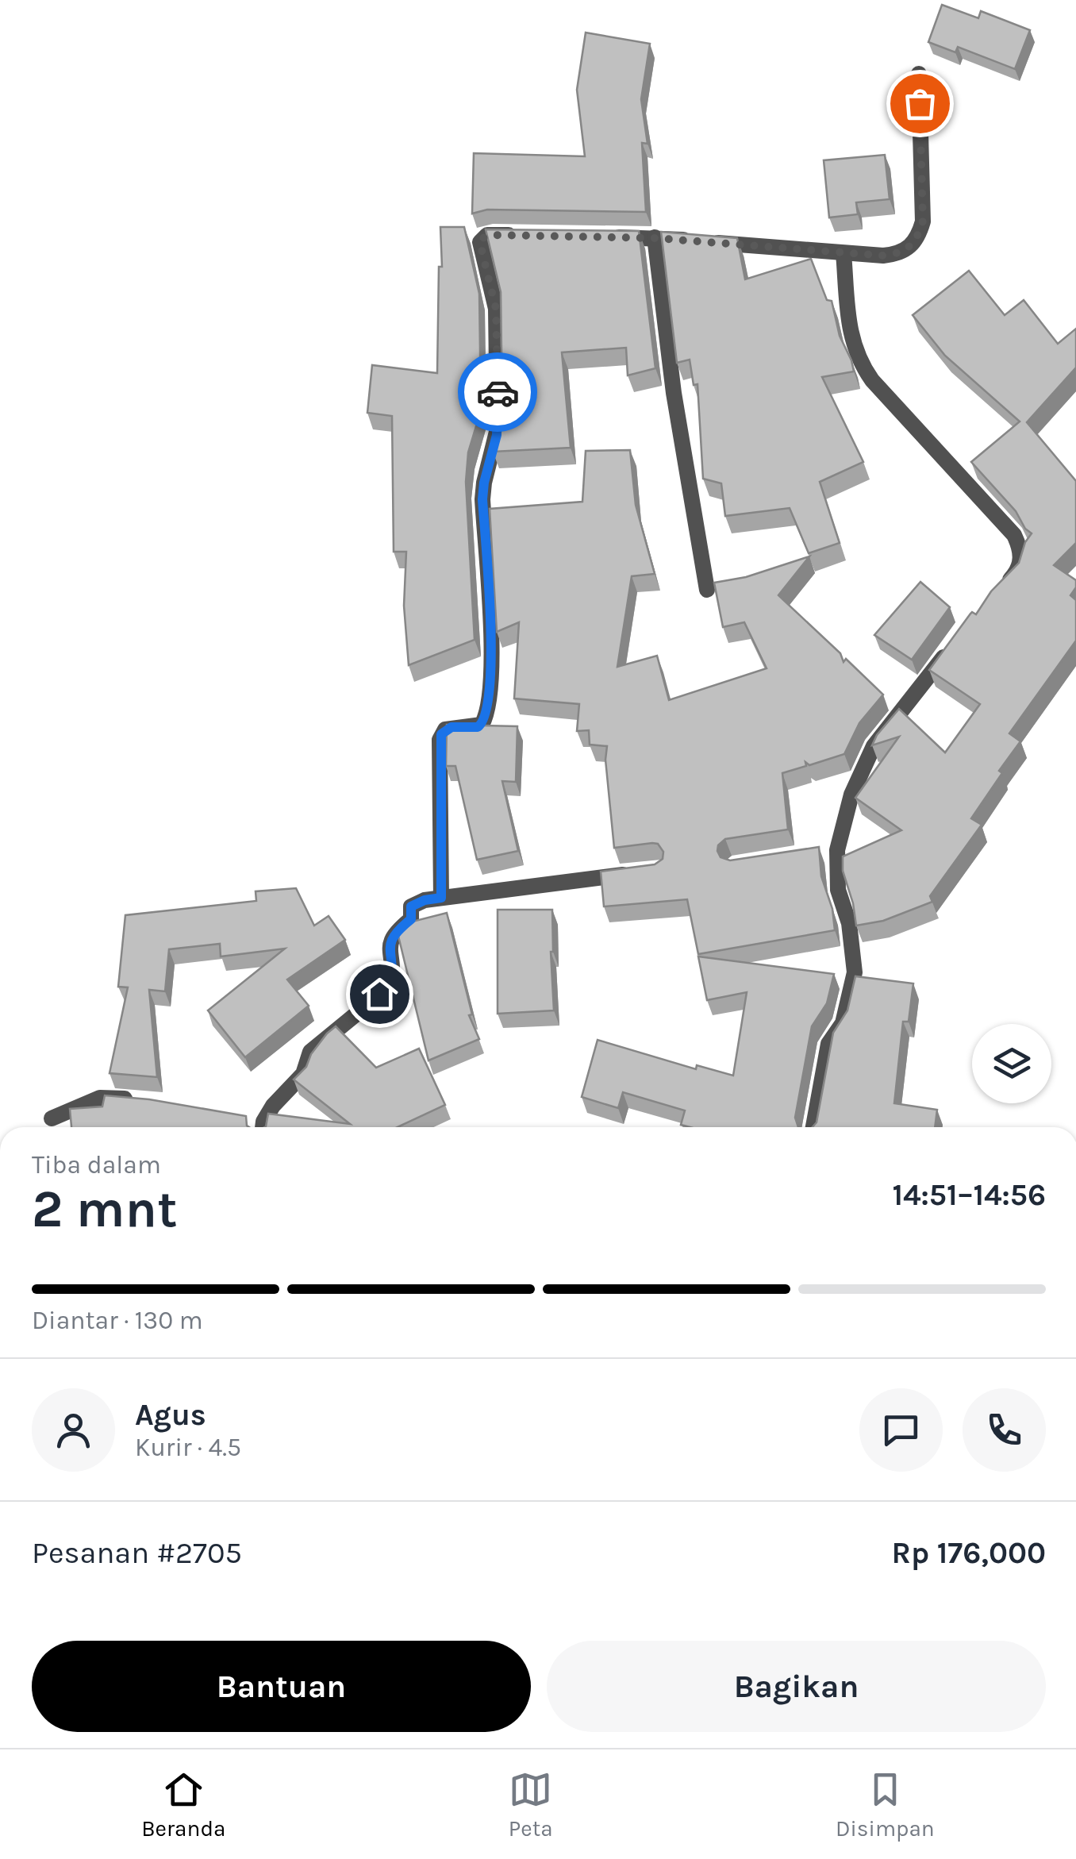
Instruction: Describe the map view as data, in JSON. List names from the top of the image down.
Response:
{
  "page": {
    "heading": ["2 mnt", "Tiba dalam", "14:51–14:56"],
    "panel": [
      "Agus",
      "Kurir · 4.5",
      "Pesanan #2705",
      "Rp 176,000"
    ],
    "bar": "Diantar · 130 m",
    "buttons": ["Bantuan", "Bagikan"],
    "tabs": ["Beranda", "Peta", "Disimpan"]
  }
}
